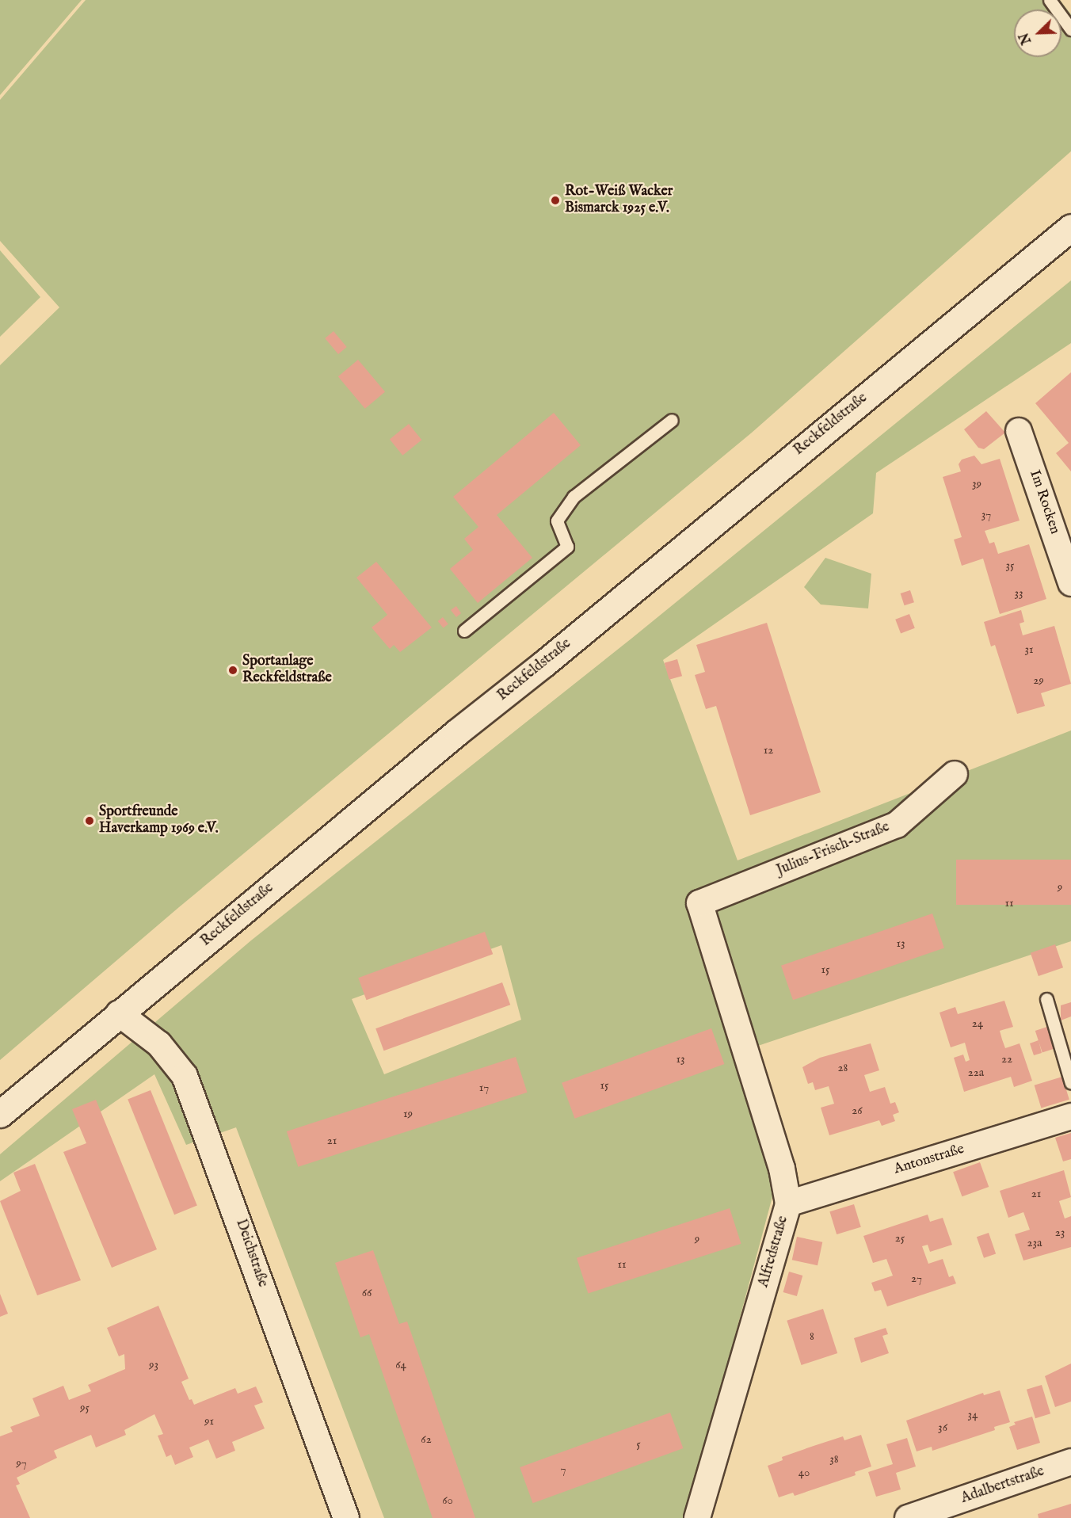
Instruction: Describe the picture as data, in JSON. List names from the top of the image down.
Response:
{
  "streets": {
    "street": [
      "Reckfeldstraße",
      "Im Rocken",
      "Julius-Frisch-Straße",
      "Antonstraße",
      "Alfredstraße",
      "Deichstraße",
      "Adalbertstraße"
    ]
  },
  "crossings": [
    ["Reckfeldstraße", "Deichstraße"],
    ["Julius-Frisch-Straße", "Alfredstraße"],
    ["Antonstraße", "Alfredstraße"]
  ],
  "places": ["Rot-Weiß Wacker Bismarck 1925 e.V.", "Sportanlage Reckfeldstraße", "Sportfreunde Haverkamp 1969 e.V."],
  "house_numbers": [
    "39",
    "37",
    "35",
    "33",
    "31",
    "29",
    "12",
    "9",
    "11",
    "13",
    "15",
    "24",
    "13",
    "22",
    "28",
    "22a",
    "15",
    "17",
    "26",
    "19",
    "21",
    "21",
    "23",
    "25",
    "9",
    "23a",
    "11",
    "27",
    "66",
    "8",
    "93",
    "64",
    "95",
    "34",
    "91",
    "36",
    "62",
    "5",
    "38",
    "97",
    "7",
    "40",
    "60"
  ],
  "north": "bottom left"
}
